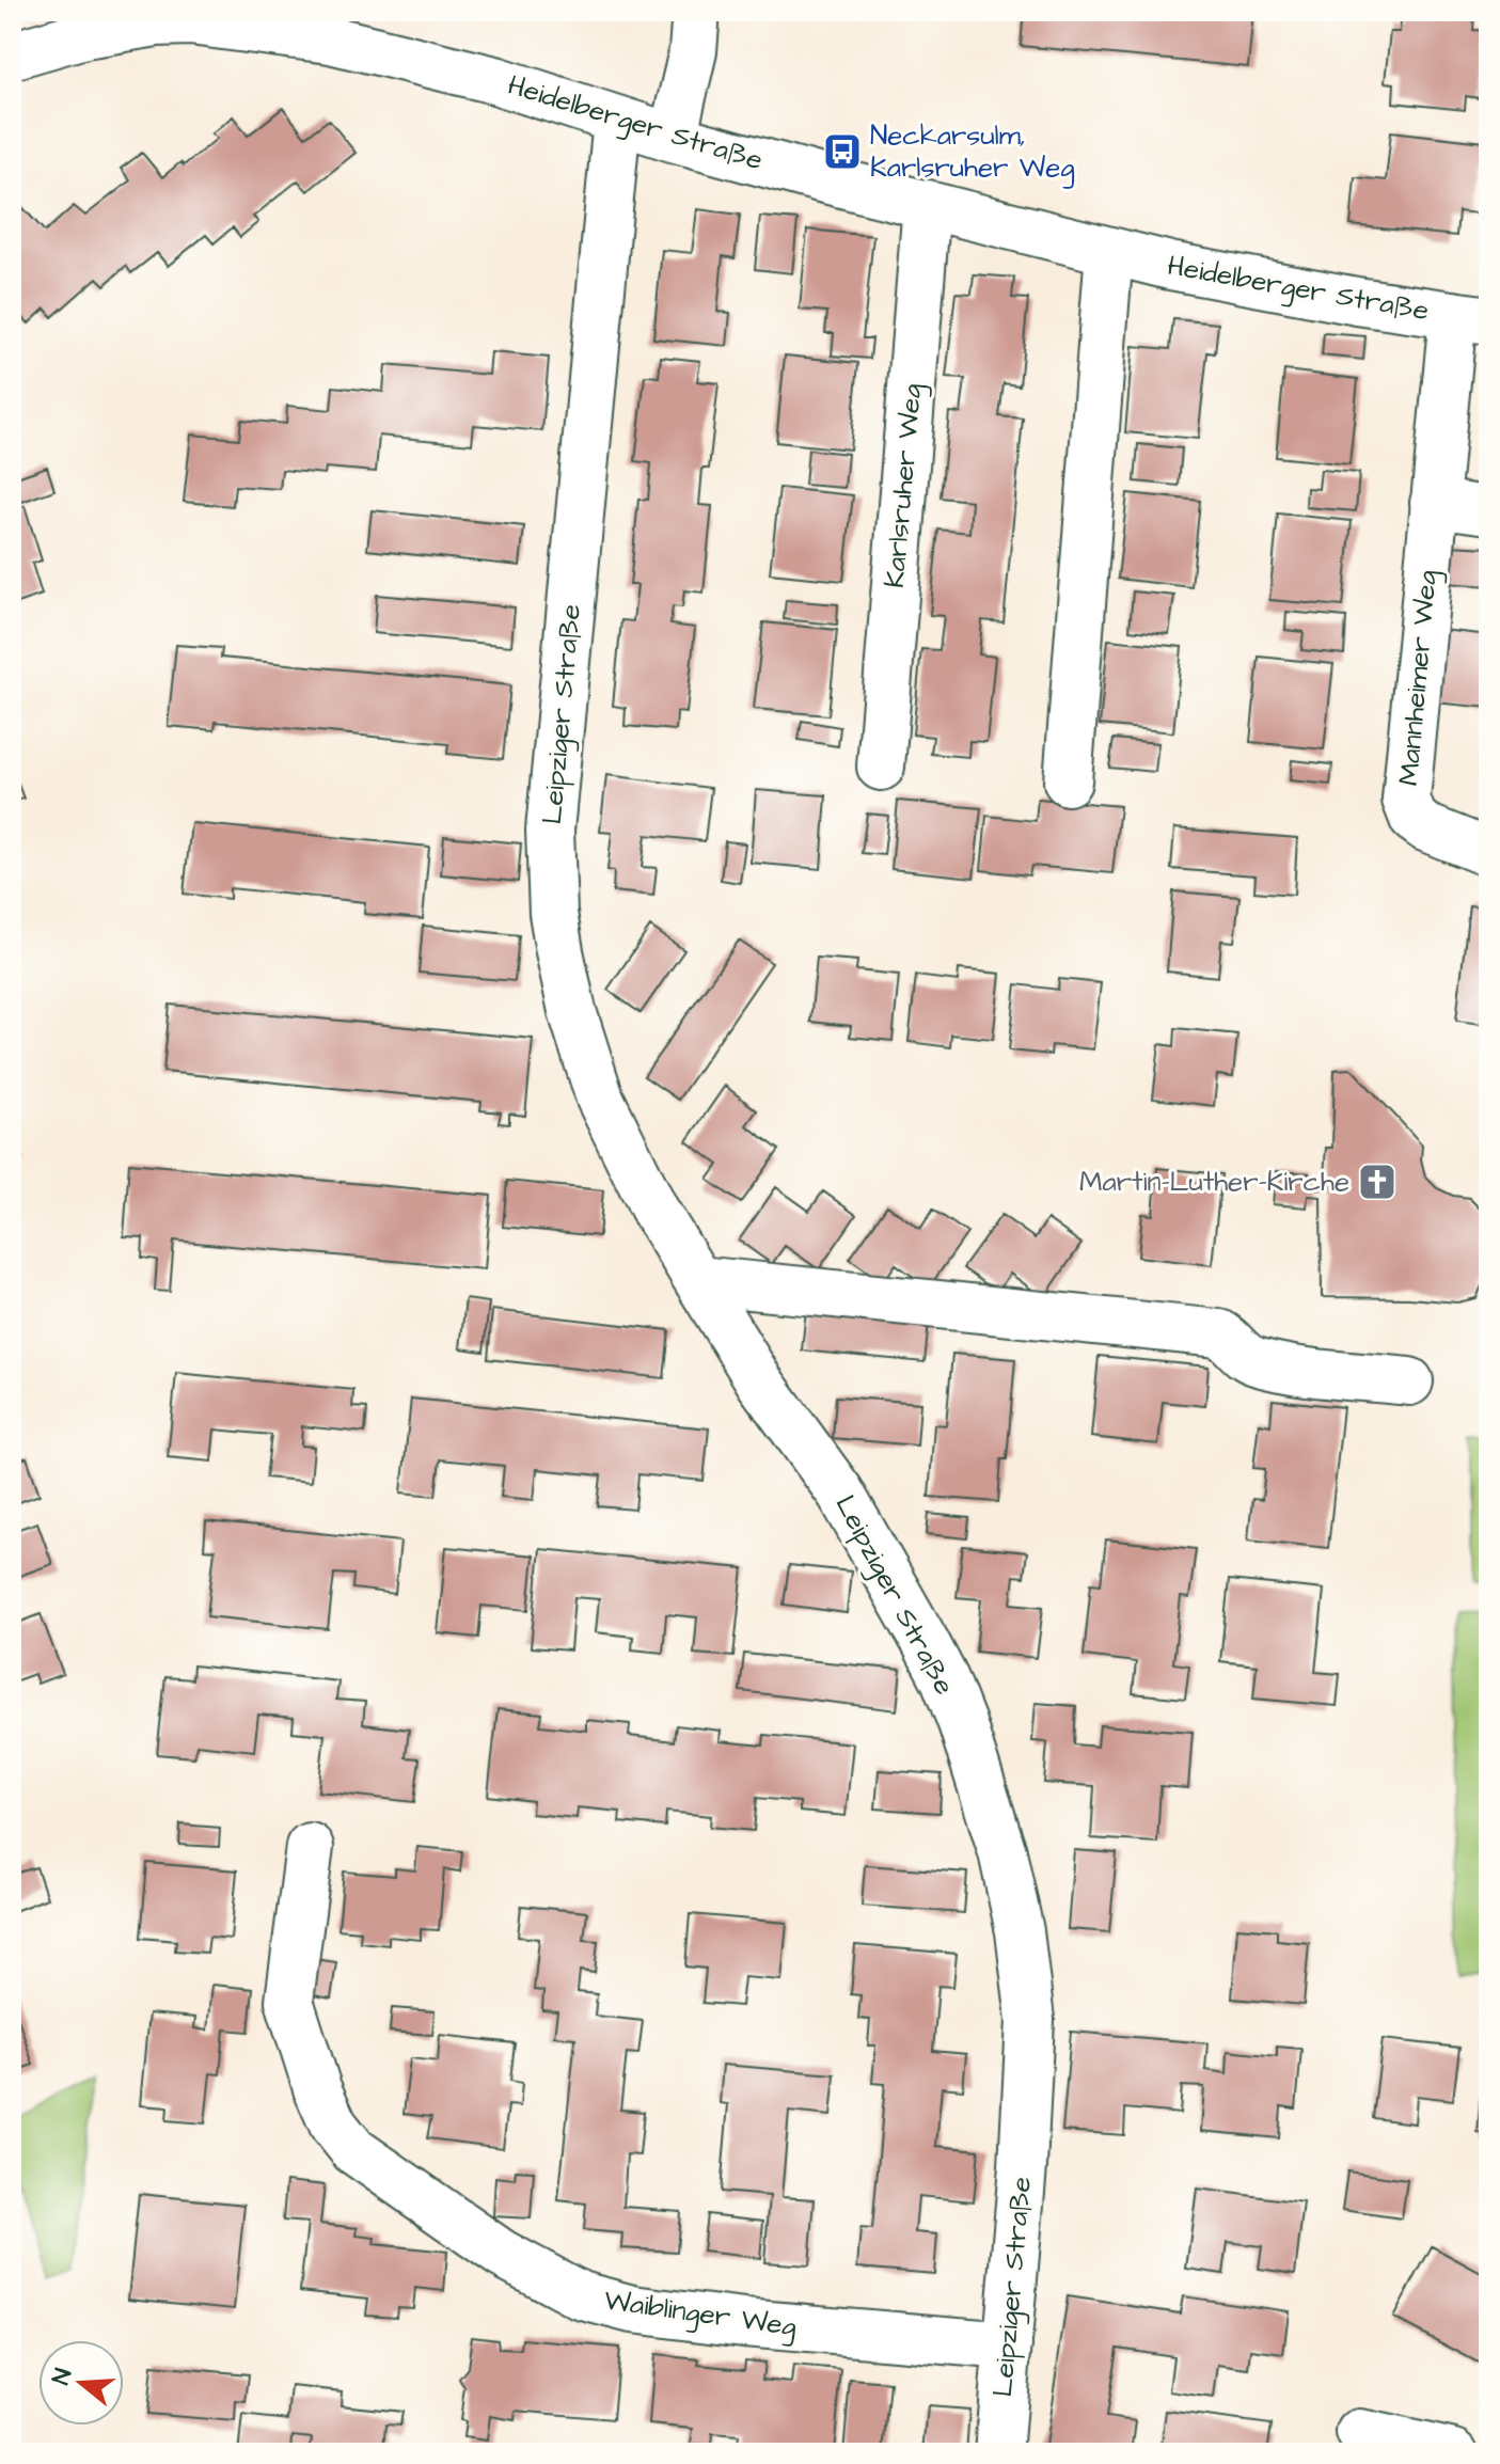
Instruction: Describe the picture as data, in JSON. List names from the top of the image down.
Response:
{
  "streets": {
    "street": [
      "Heidelberger Straße",
      "Karlsruher Weg",
      "Mannheimer Weg",
      "Leipziger Straße",
      "Waiblinger Weg"
    ]
  },
  "crossings": [
    ["Heidelberger Straße", "Karlsruher Weg"],
    ["Heidelberger Straße", "Mannheimer Weg"],
    ["Heidelberger Straße", "Leipziger Straße"],
    ["Leipziger Straße", "Waiblinger Weg"]
  ],
  "places": {
    "bus stop": ["Neckarsulm, Karlsruher Weg"],
    "church": ["Martin-Luther-Kirche"]
  },
  "north": "left"
}
